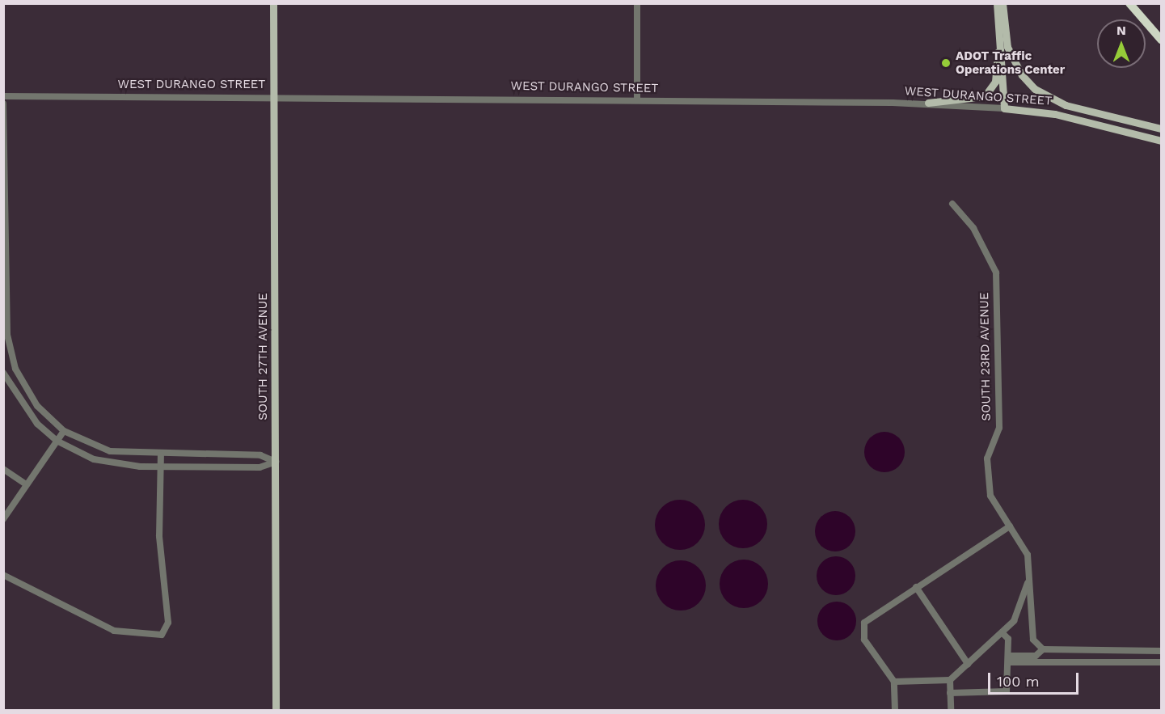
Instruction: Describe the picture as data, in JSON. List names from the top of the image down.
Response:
{
  "streets": {
    "main road": ["WEST DURANGO STREET", "SOUTH 27TH AVENUE"],
    "street": ["SOUTH 23RD AVENUE"]
  },
  "crossings": [
    ["WEST DURANGO STREET", "SOUTH 27TH AVENUE"]
  ],
  "places": ["ADOT Traffic Operations Center"],
  "scale_bar": "100 m",
  "north": "top"
}
